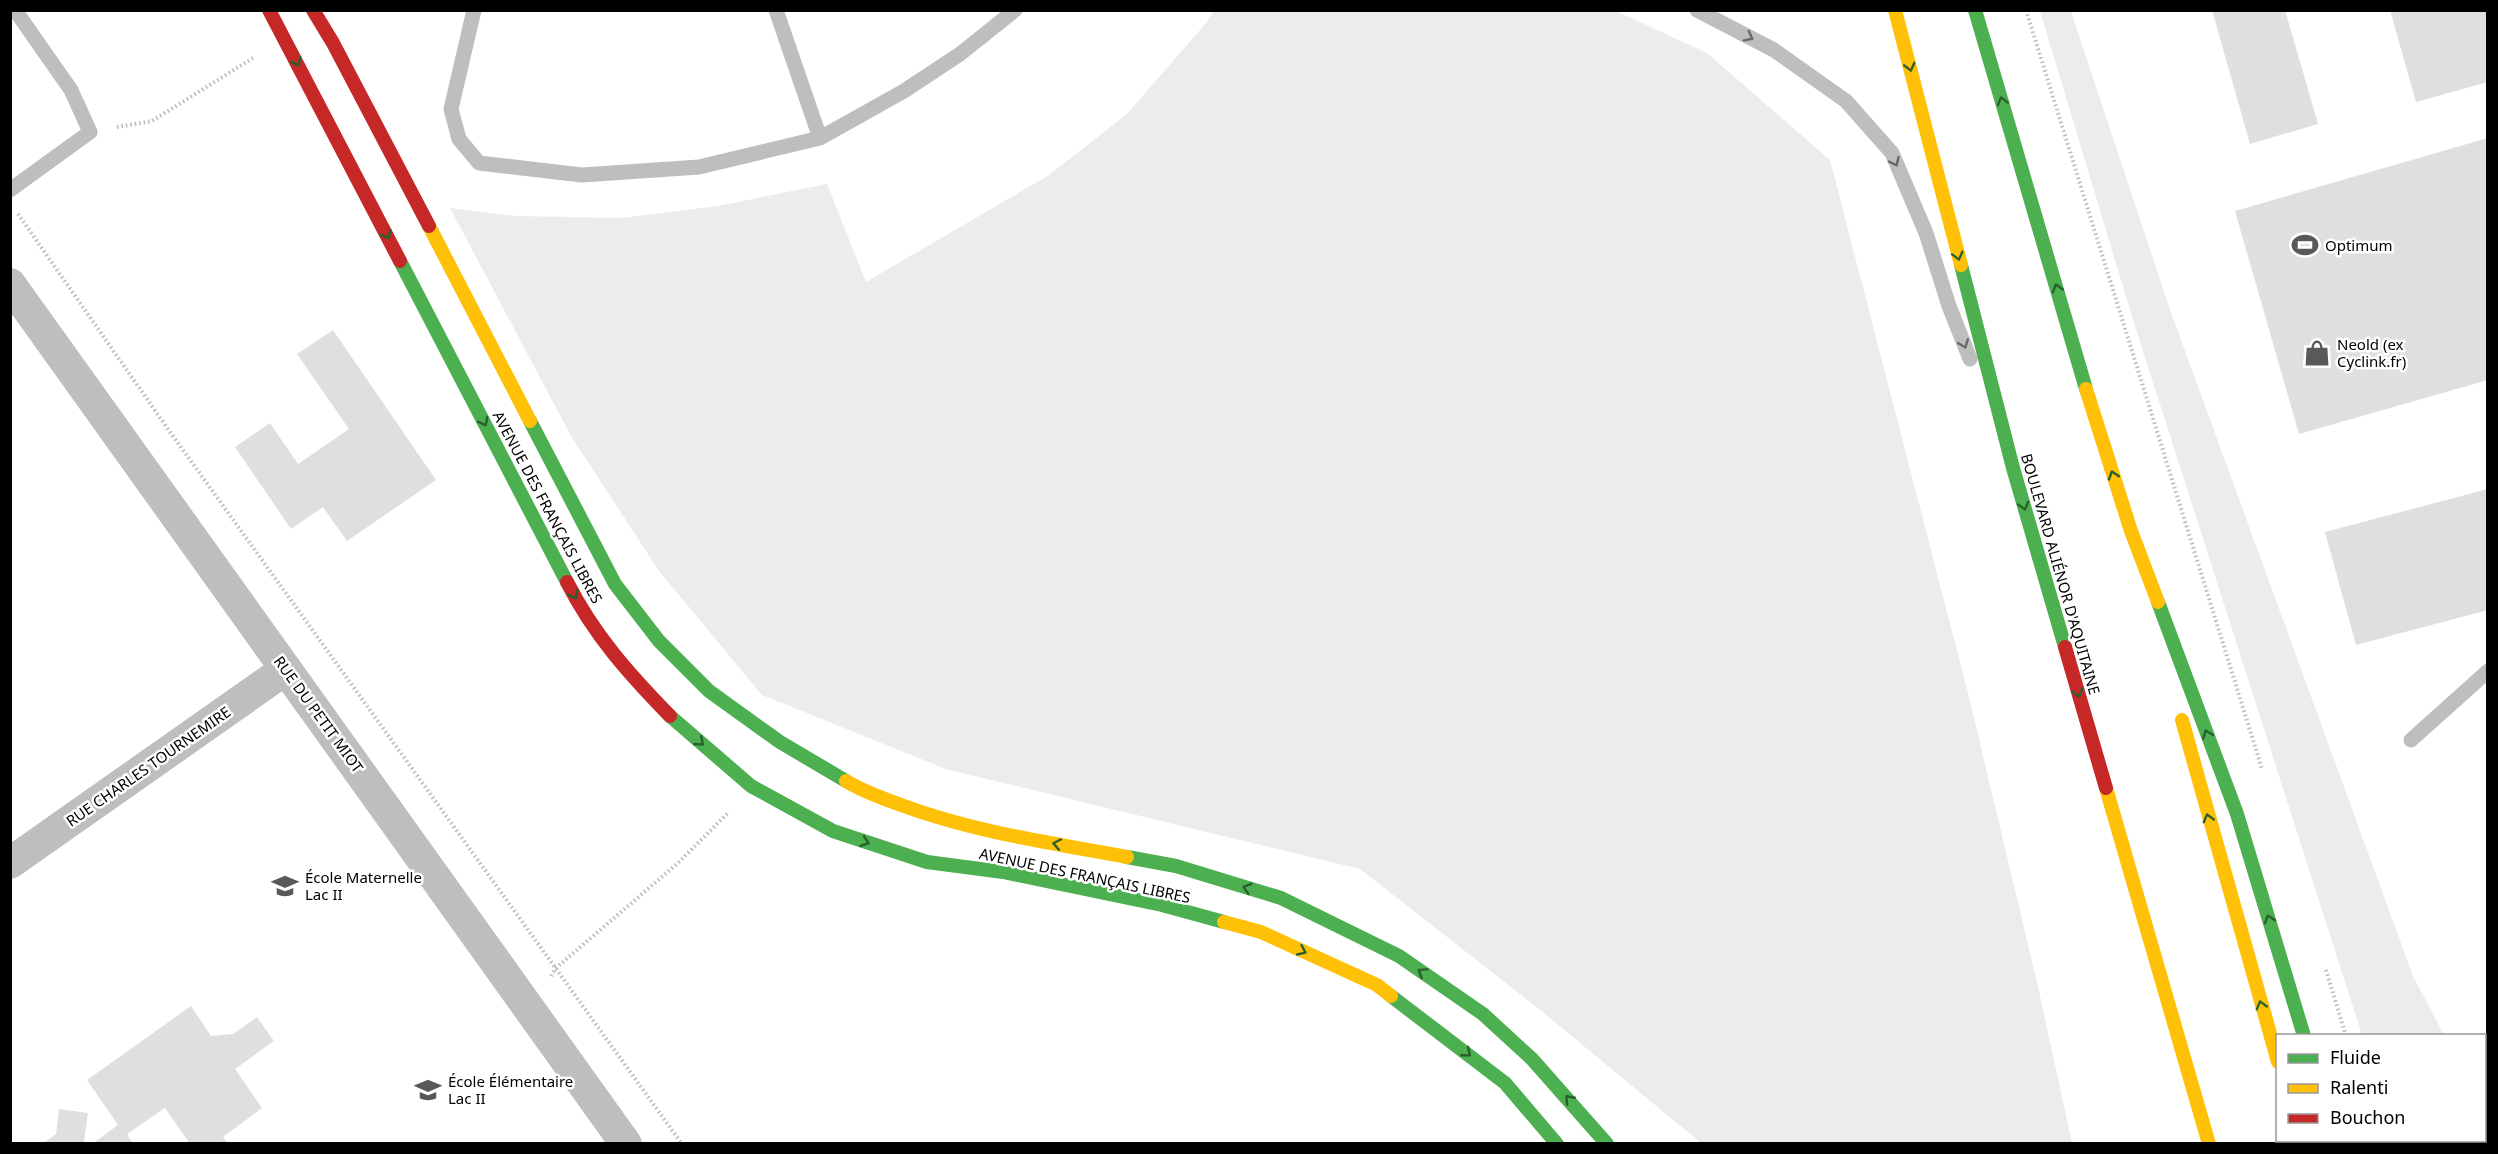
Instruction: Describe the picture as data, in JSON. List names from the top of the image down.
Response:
{
  "streets": {
    "main road": ["AVENUE DES FRANÇAIS LIBRES", "BOULEVARD ALIÉNOR D'AQUITAINE"],
    "street": ["RUE DU PETIT MIOT", "RUE CHARLES TOURNEMIRE"]
  },
  "crossings": [
    ["RUE DU PETIT MIOT", "RUE CHARLES TOURNEMIRE"]
  ],
  "places": {
    "sports": ["Optimum"],
    "shop": ["Neold (ex Cyclink.fr)"],
    "school or university": ["École Maternelle Lac II", "École Élémentaire Lac II"]
  },
  "legend": ["Fluide", "Ralenti", "Bouchon"]
}
